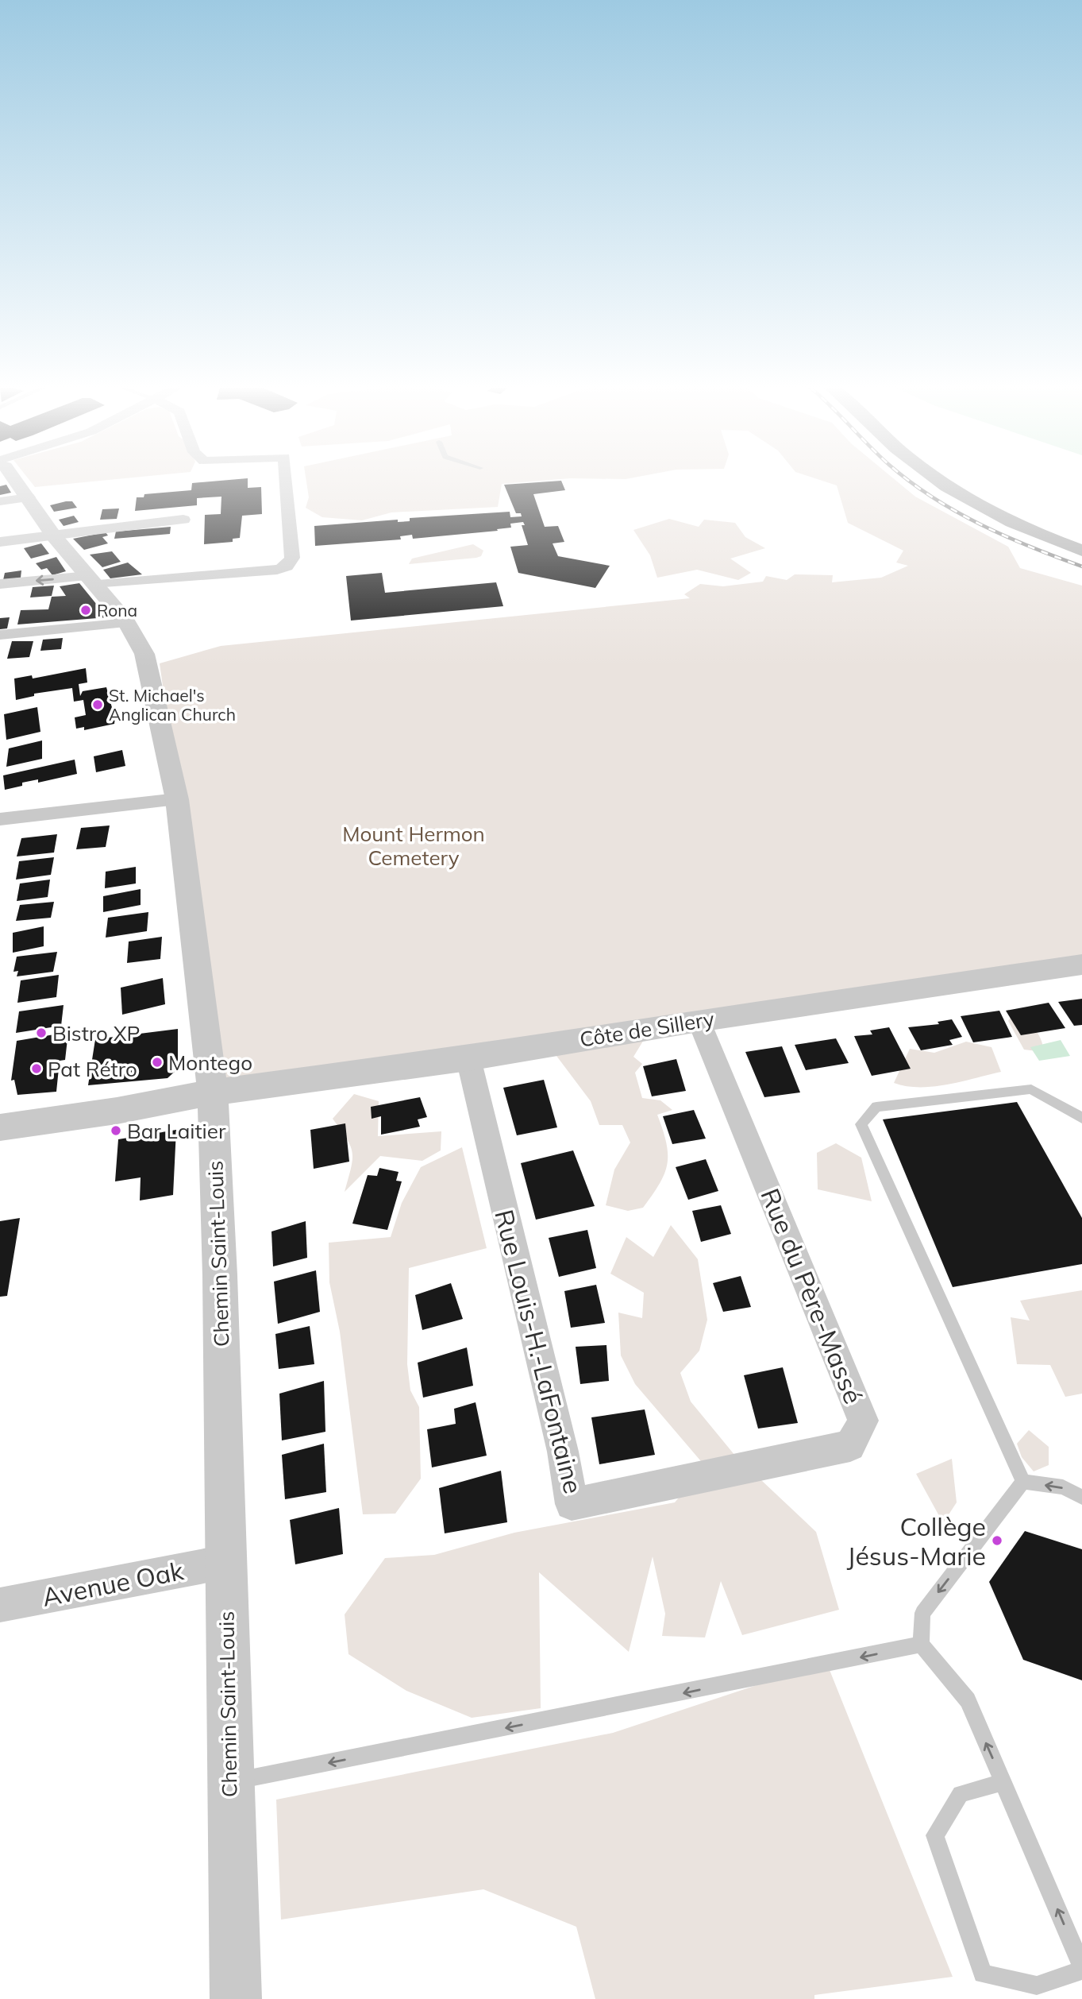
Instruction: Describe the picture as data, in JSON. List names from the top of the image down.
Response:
{
  "streets": {
    "street": [
      "Côte de Sillery",
      "Chemin Saint-Louis",
      "Rue du Père-Massé",
      "Rue Louis-H.-LaFontaine",
      "Avenue Oak"
    ]
  },
  "crossings": [
    ["Côte de Sillery", "Chemin Saint-Louis"],
    ["Côte de Sillery", "Rue du Père-Massé"],
    ["Côte de Sillery", "Rue Louis-H.-LaFontaine"],
    ["Chemin Saint-Louis", "Avenue Oak"],
    ["Rue du Père-Massé", "Rue Louis-H.-LaFontaine"]
  ],
  "parks": ["Mount Hermon Cemetery"],
  "places": [
    "Rona",
    "St. Michael's Anglican Church",
    "Bistro XP",
    "Montego",
    "Pat Rétro",
    "Bar Laitier",
    "Collège Jésus-Marie"
  ]
}
